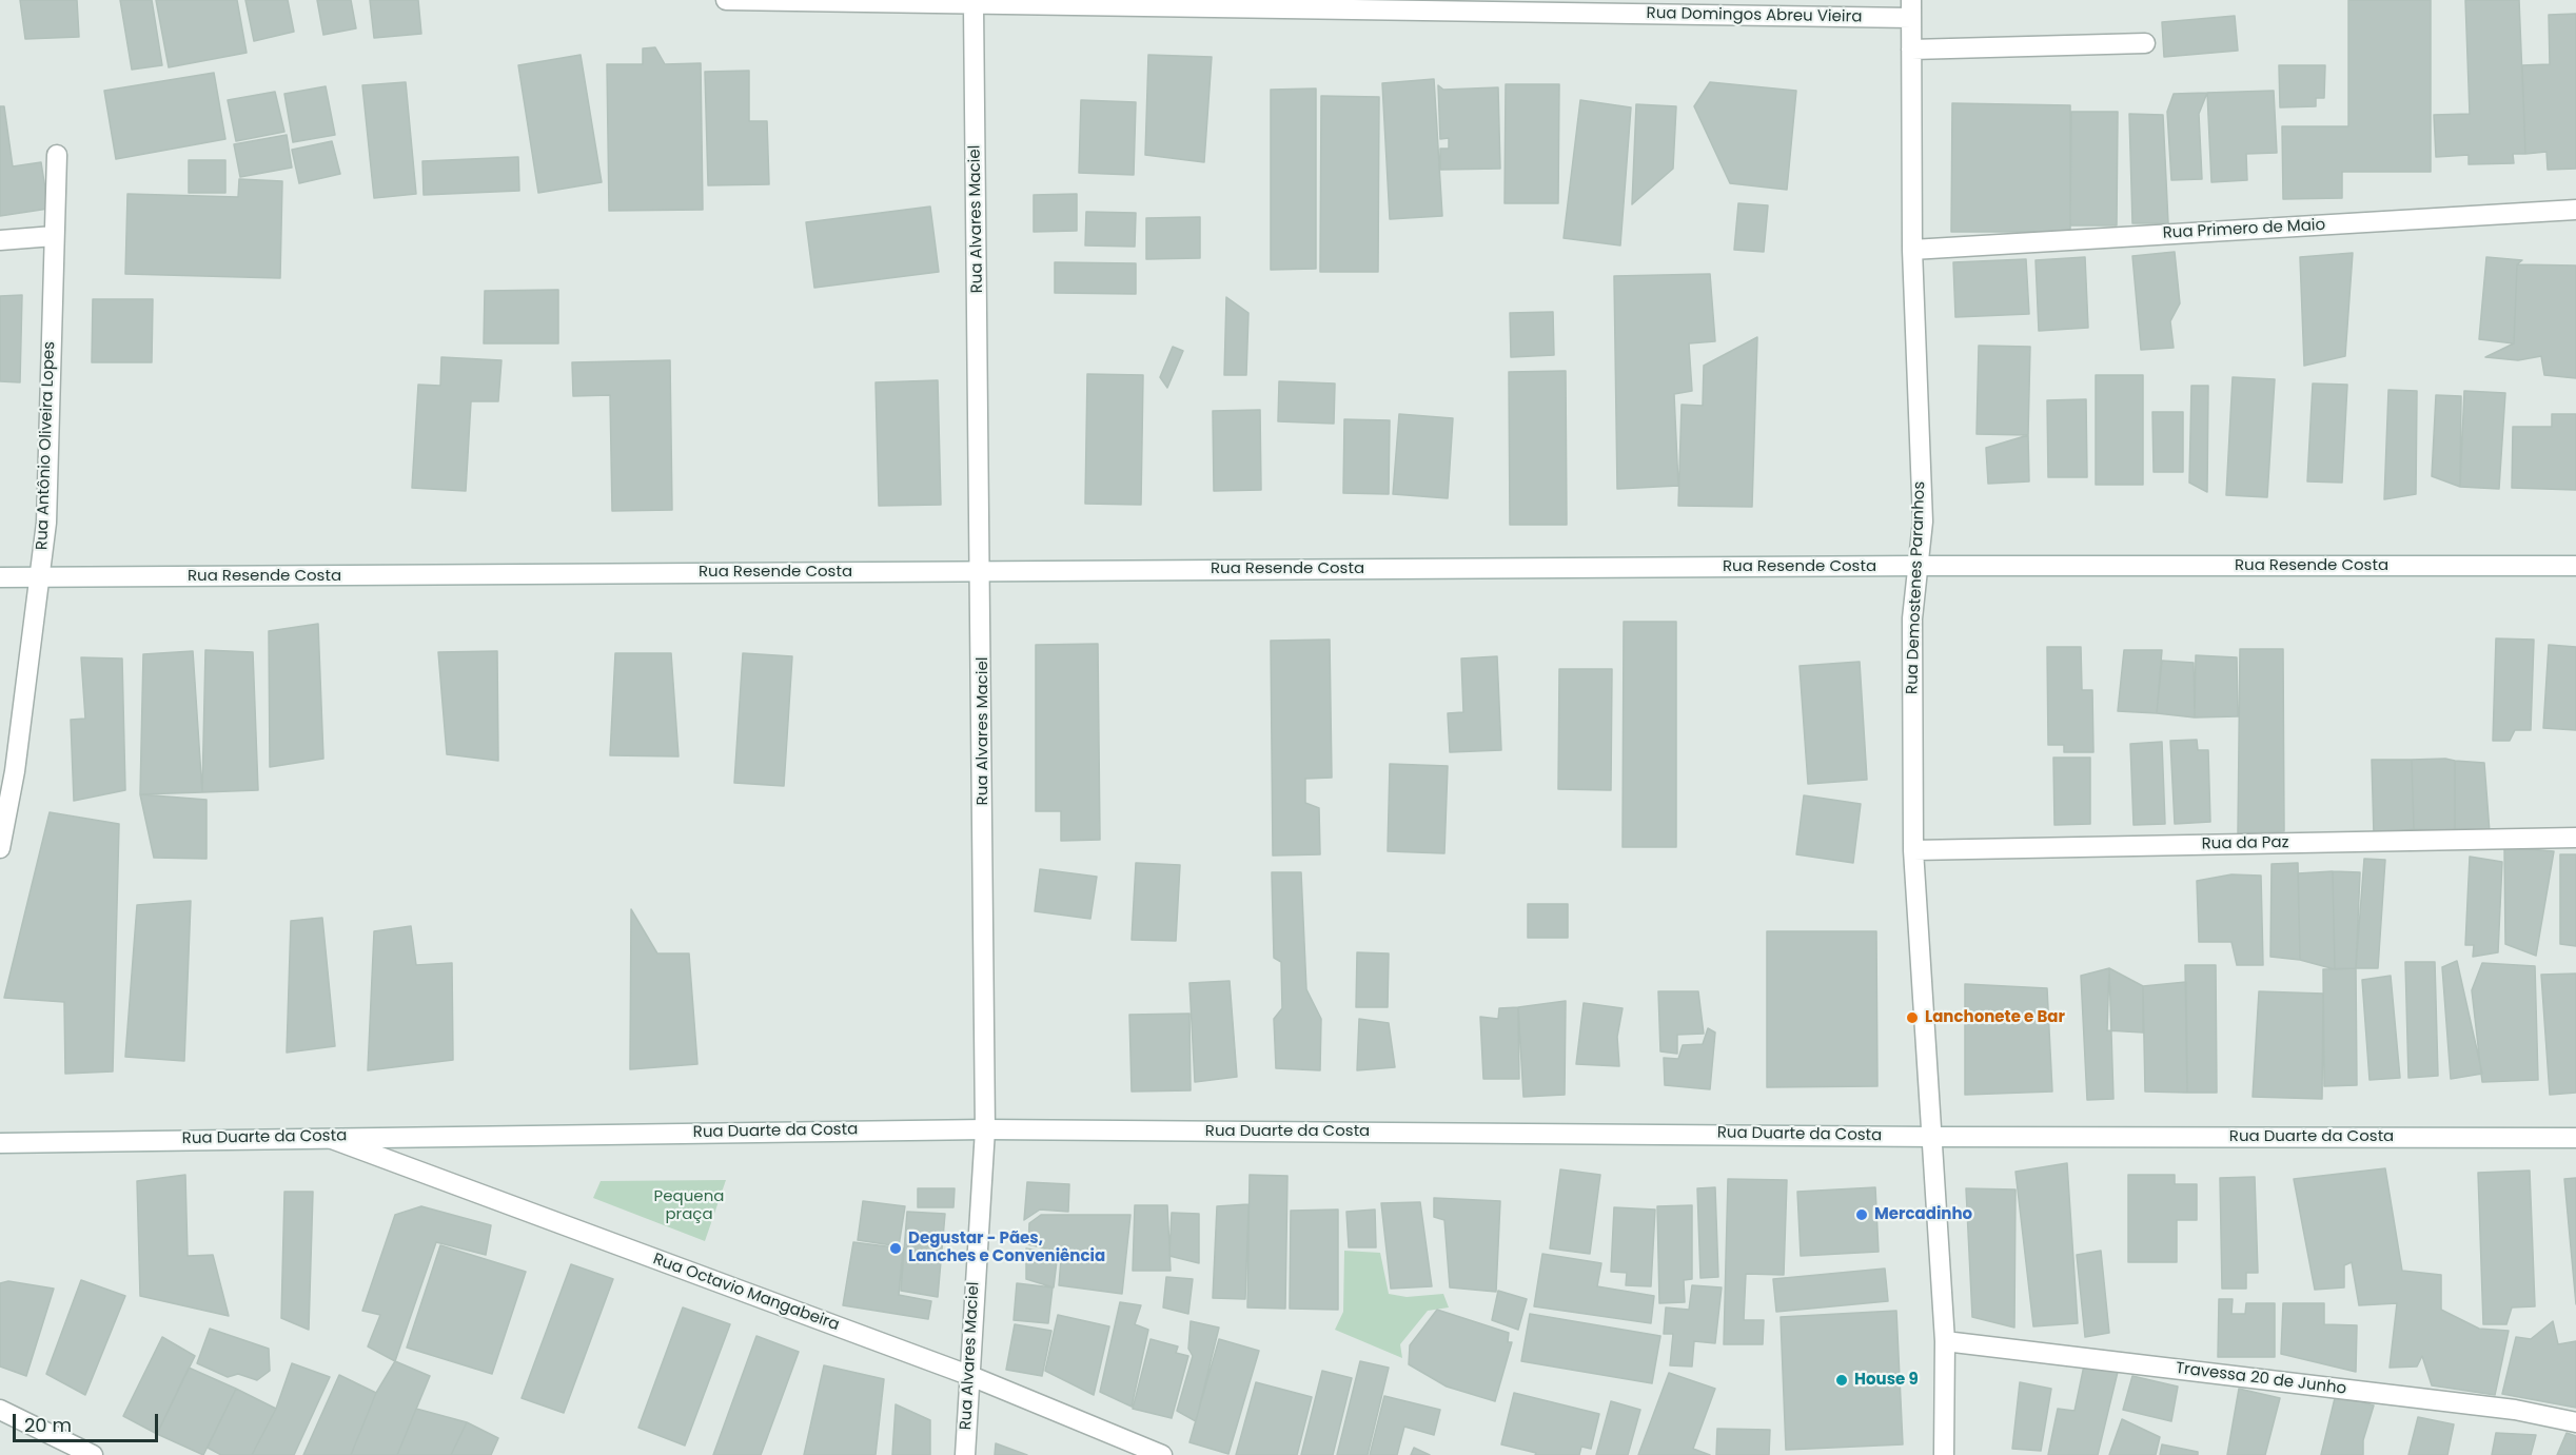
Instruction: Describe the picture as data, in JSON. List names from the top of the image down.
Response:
{
  "streets": {
    "street": [
      "Rua Domingos Abreu Vieira",
      "Rua Alvares Maciel",
      "Rua Primero de Maio",
      "Rua Antônio Oliveira Lopes",
      "Rua Resende Costa",
      "Rua Demostenes Paranhos",
      "Rua da Paz",
      "Rua Duarte da Costa",
      "Rua Octavio Mangabeira",
      "Travessa 20 de Junho"
    ]
  },
  "crossings": [
    ["Rua Domingos Abreu Vieira", "Rua Alvares Maciel"],
    ["Rua Domingos Abreu Vieira", "Rua Demostenes Paranhos"],
    ["Rua Alvares Maciel", "Rua Resende Costa"],
    ["Rua Alvares Maciel", "Rua Duarte da Costa"],
    ["Rua Alvares Maciel", "Rua Octavio Mangabeira"],
    ["Rua Primero de Maio", "Rua Demostenes Paranhos"],
    ["Rua Antônio Oliveira Lopes", "Rua Resende Costa"],
    ["Rua Resende Costa", "Rua Demostenes Paranhos"],
    ["Rua Demostenes Paranhos", "Rua da Paz"],
    ["Rua Demostenes Paranhos", "Rua Duarte da Costa"],
    ["Rua Demostenes Paranhos", "Travessa 20 de Junho"],
    ["Rua Duarte da Costa", "Rua Octavio Mangabeira"]
  ],
  "parks": ["Pequena praça"],
  "places": [
    "Lanchonete e Bar",
    "Mercadinho",
    "Degustar - Pães, Lanches e Conveniência",
    "House 9"
  ],
  "scale_bar": "20 m"
}
